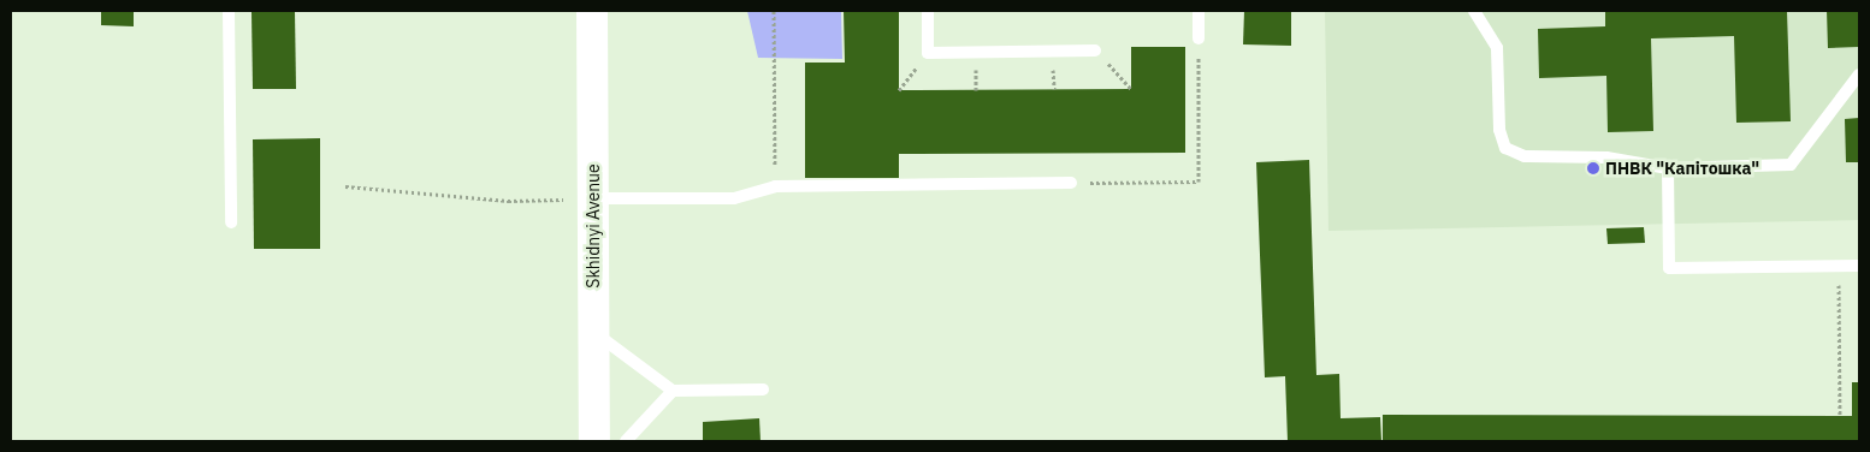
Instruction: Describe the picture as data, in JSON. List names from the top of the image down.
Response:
{
  "streets": {
    "main road": ["Skhidnyi Avenue"]
  },
  "places": ["ПНВК \"Капітошка\""]
}
